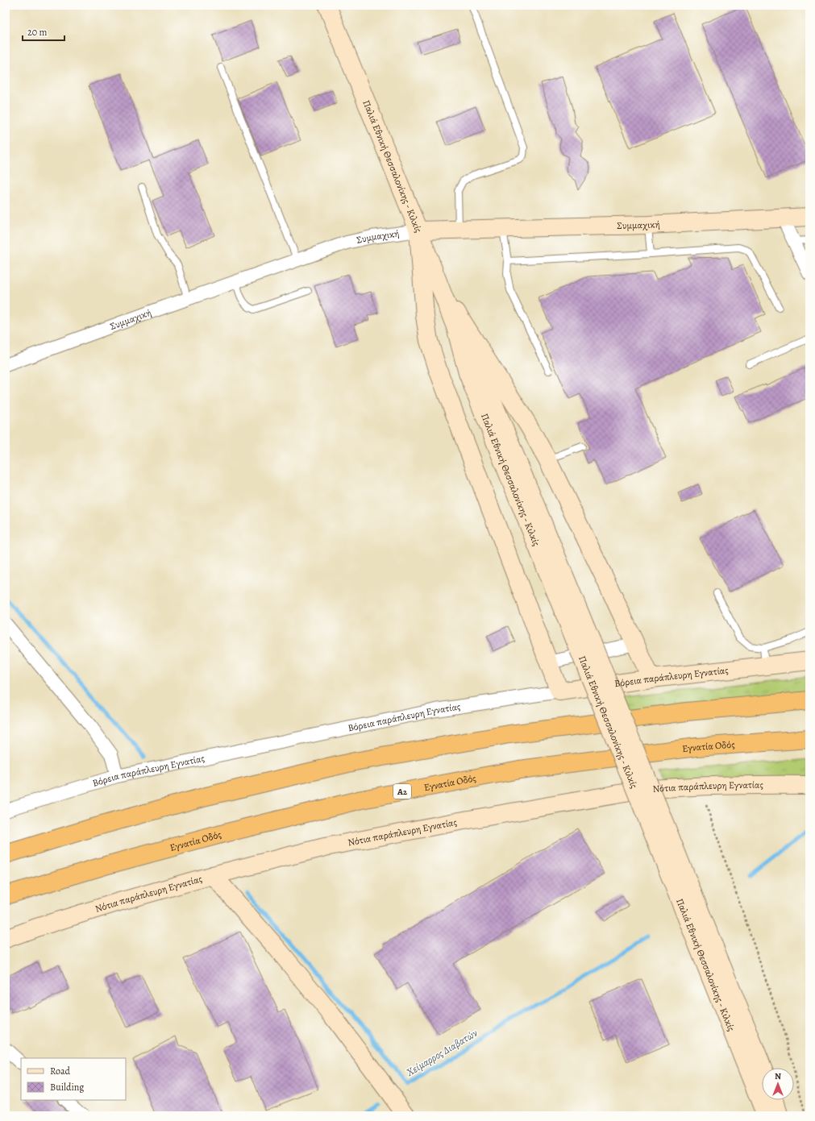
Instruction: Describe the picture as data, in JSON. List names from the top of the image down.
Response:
{
  "streets": {
    "highway": ["Εγνατία Οδός", "Α2"],
    "street": [
      "Παλιά Εθνική Θεσσαλονίκης - Κιλκίς",
      "Συμμαχική",
      "Βόρεια παράπλευρη Εγνατίας",
      "Νότια παράπλευρη Εγνατίας"
    ]
  },
  "crossings": [
    ["Παλιά Εθνική Θεσσαλονίκης - Κιλκίς", "Συμμαχική"]
  ],
  "water": ["Χείμαρρος Διαβατών"],
  "legend": ["Road", "Building"],
  "scale_bar": "20 m",
  "north": "top"
}
